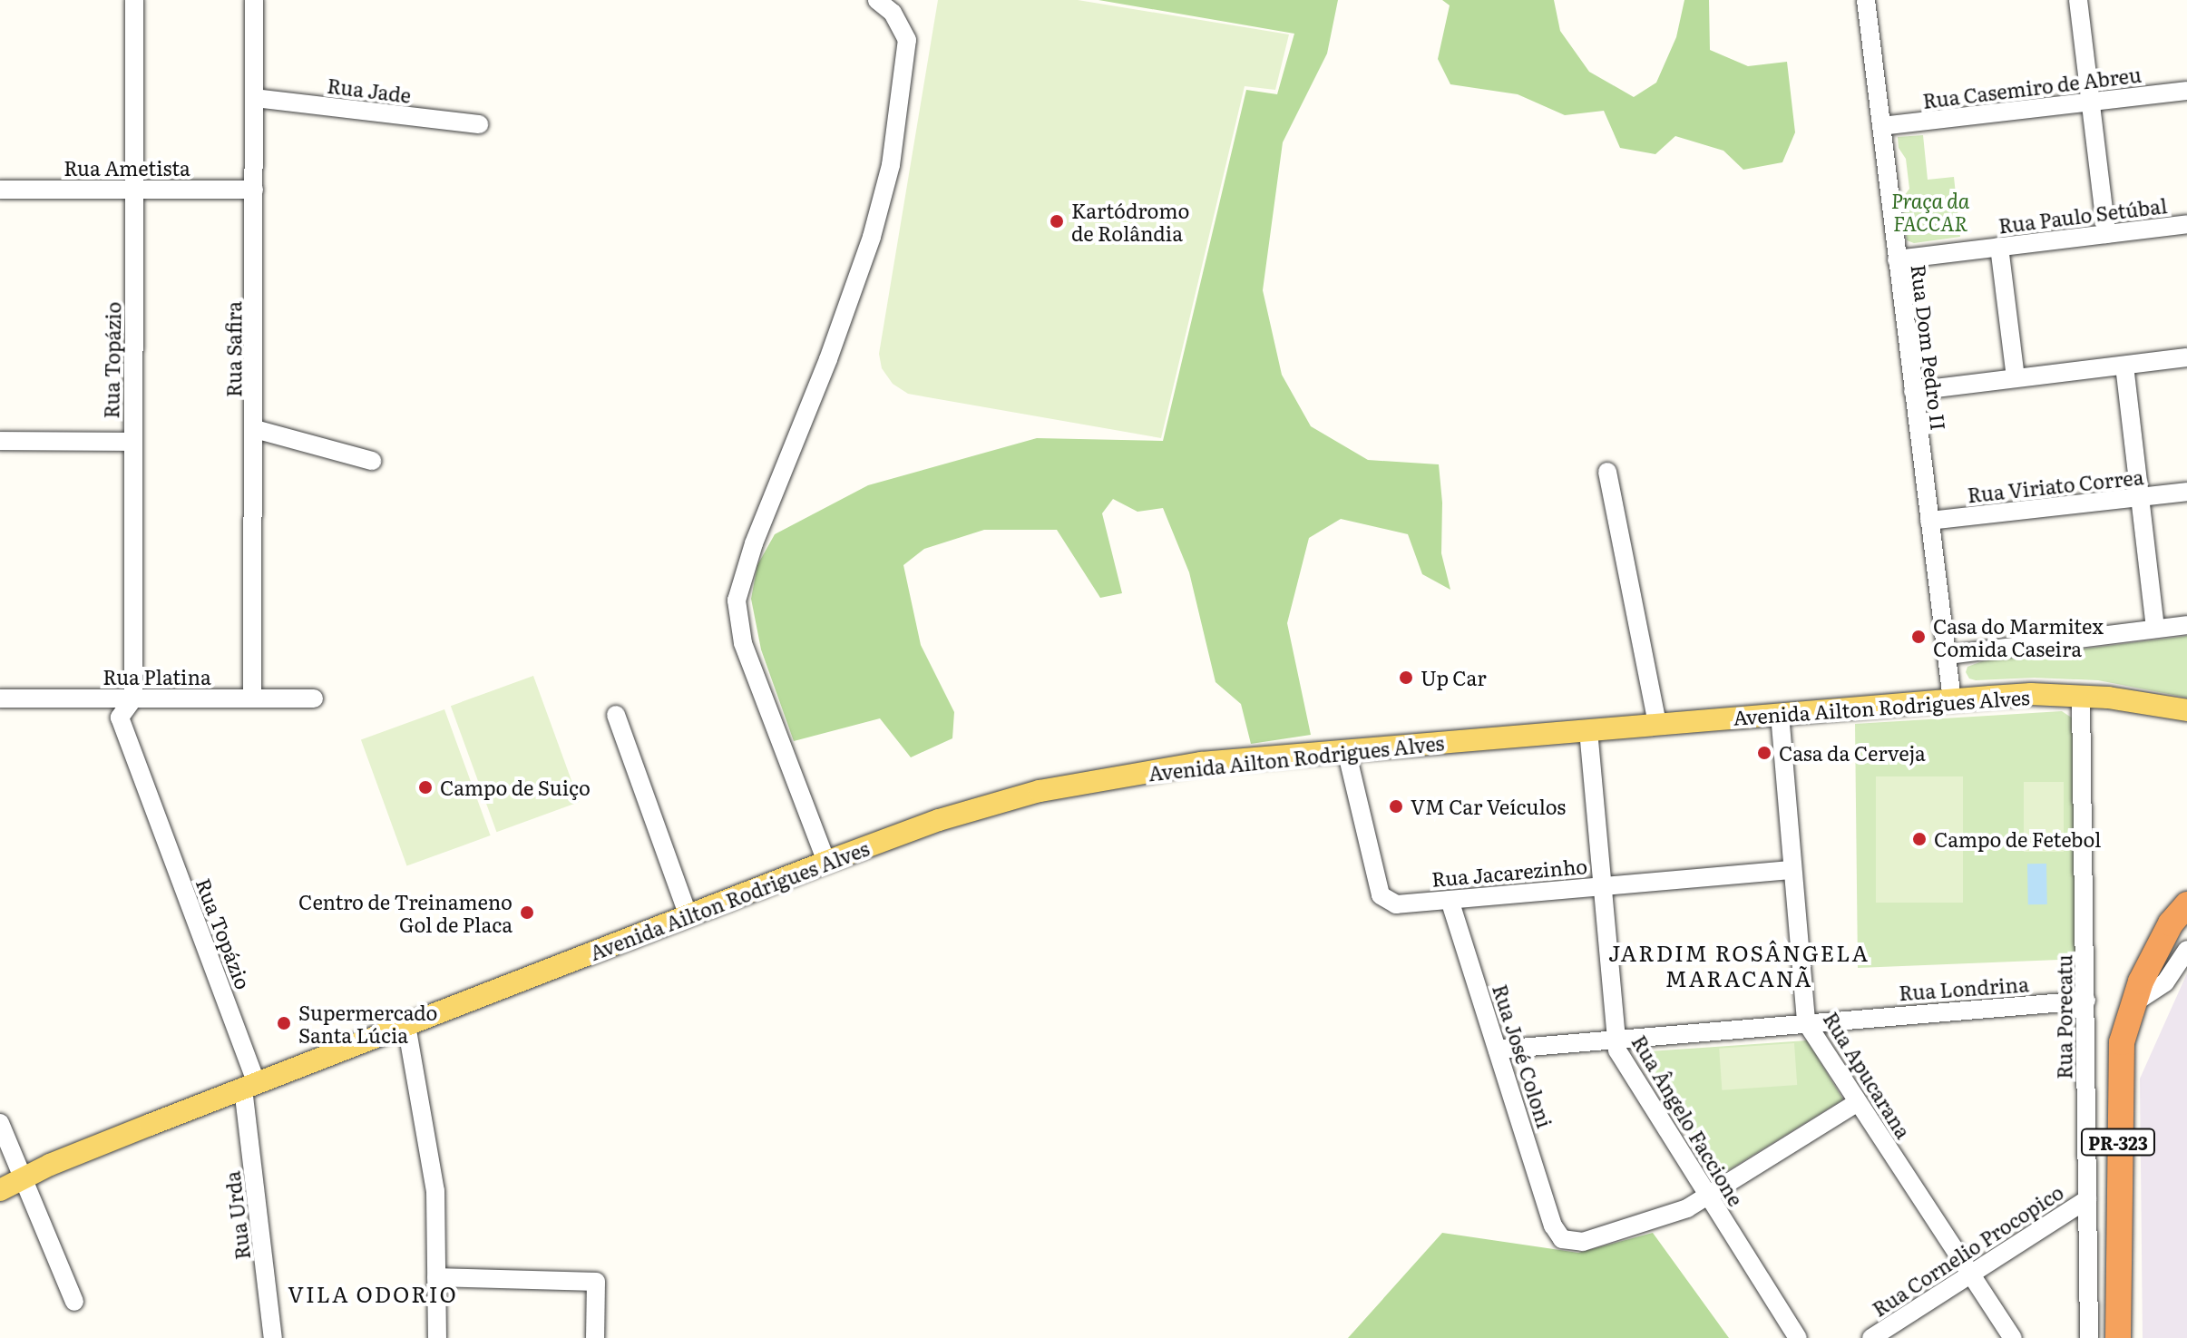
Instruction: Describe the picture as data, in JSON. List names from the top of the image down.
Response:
{
  "streets": {
    "highway": ["PR-323"],
    "main road": ["Avenida Ailton Rodrigues Alves"],
    "street": [
      "Rua Casemiro de Abreu",
      "Rua Jade",
      "Rua Ametista",
      "Rua Paulo Setúbal",
      "Rua Dom Pedro II",
      "Rua Safira",
      "Rua Topázio",
      "Rua Viriato Correa",
      "Rua Platina",
      "Rua Jacarezinho",
      "Rua Londrina",
      "Rua Porecatu",
      "Rua José Coloni",
      "Rua Apucarana",
      "Rua Ângelo Faccione",
      "Rua Urda",
      "Rua Cornelio Procopico"
    ]
  },
  "crossings": [
    ["Rua Casemiro de Abreu", "Rua Dom Pedro II"],
    ["Rua Jade", "Rua Safira"],
    ["Rua Ametista", "Rua Safira"],
    ["Rua Ametista", "Rua Topázio"],
    ["Rua Paulo Setúbal", "Rua Dom Pedro II"],
    ["Rua Dom Pedro II", "Rua Viriato Correa"],
    ["Rua Dom Pedro II", "Avenida Ailton Rodrigues Alves"],
    ["Rua Safira", "Rua Platina"],
    ["Rua Topázio", "Rua Platina"],
    ["Rua Topázio", "Avenida Ailton Rodrigues Alves"],
    ["Rua Topázio", "Rua Urda"],
    ["Avenida Ailton Rodrigues Alves", "Rua Jacarezinho"],
    ["Avenida Ailton Rodrigues Alves", "Rua Porecatu"],
    ["Avenida Ailton Rodrigues Alves", "Rua Apucarana"],
    ["Avenida Ailton Rodrigues Alves", "Rua Ângelo Faccione"],
    ["Avenida Ailton Rodrigues Alves", "Rua Urda"],
    ["Rua Jacarezinho", "Rua José Coloni"],
    ["Rua Jacarezinho", "Rua Apucarana"],
    ["Rua Jacarezinho", "Rua Ângelo Faccione"],
    ["Rua Londrina", "Rua Porecatu"],
    ["Rua Londrina", "Rua José Coloni"],
    ["Rua Londrina", "Rua Apucarana"],
    ["Rua Londrina", "Rua Ângelo Faccione"],
    ["Rua Porecatu", "Rua Cornelio Procopico"],
    ["Rua José Coloni", "Rua Ângelo Faccione"],
    ["Rua Apucarana", "Rua Cornelio Procopico"]
  ],
  "districts": ["JARDIM ROSÂNGELA MARACANÃ", "VILA ODORIO"],
  "parks": ["Praça da FACCAR"],
  "places": [
    "Kartódromo de Rolândia",
    "Casa do Marmitex Comida Caseira",
    "Up Car",
    "Casa da Cerveja",
    "Campo de Suiço",
    "VM Car Veículos",
    "Campo de Fetebol",
    "Centro de Treinameno Gol de Placa",
    "Supermercado Santa Lúcia"
  ]
}
